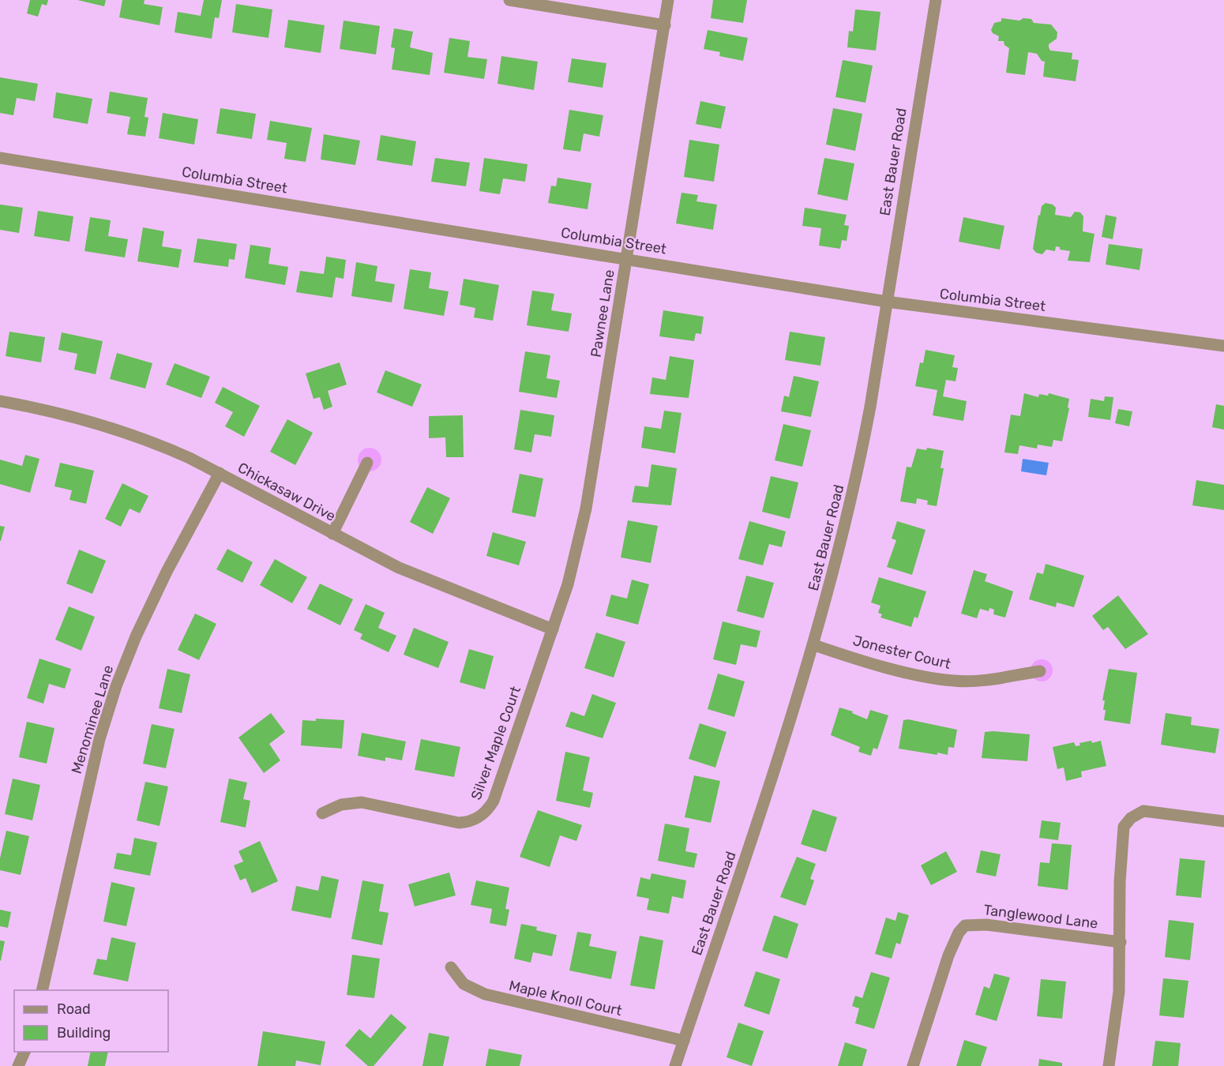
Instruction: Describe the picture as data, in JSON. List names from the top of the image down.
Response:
{
  "streets": {
    "street": [
      "East Bauer Road",
      "Columbia Street",
      "Pawnee Lane",
      "Chickasaw Drive",
      "Jonester Court",
      "Menominee Lane",
      "Silver Maple Court",
      "Tanglewood Lane",
      "Maple Knoll Court"
    ]
  },
  "crossings": [
    ["East Bauer Road", "Columbia Street"],
    ["East Bauer Road", "Jonester Court"],
    ["East Bauer Road", "Maple Knoll Court"],
    ["Columbia Street", "Pawnee Lane"],
    ["Pawnee Lane", "Chickasaw Drive"],
    ["Pawnee Lane", "Silver Maple Court"],
    ["Chickasaw Drive", "Menominee Lane"],
    ["Chickasaw Drive", "Silver Maple Court"]
  ],
  "legend": ["Road", "Building"]
}
